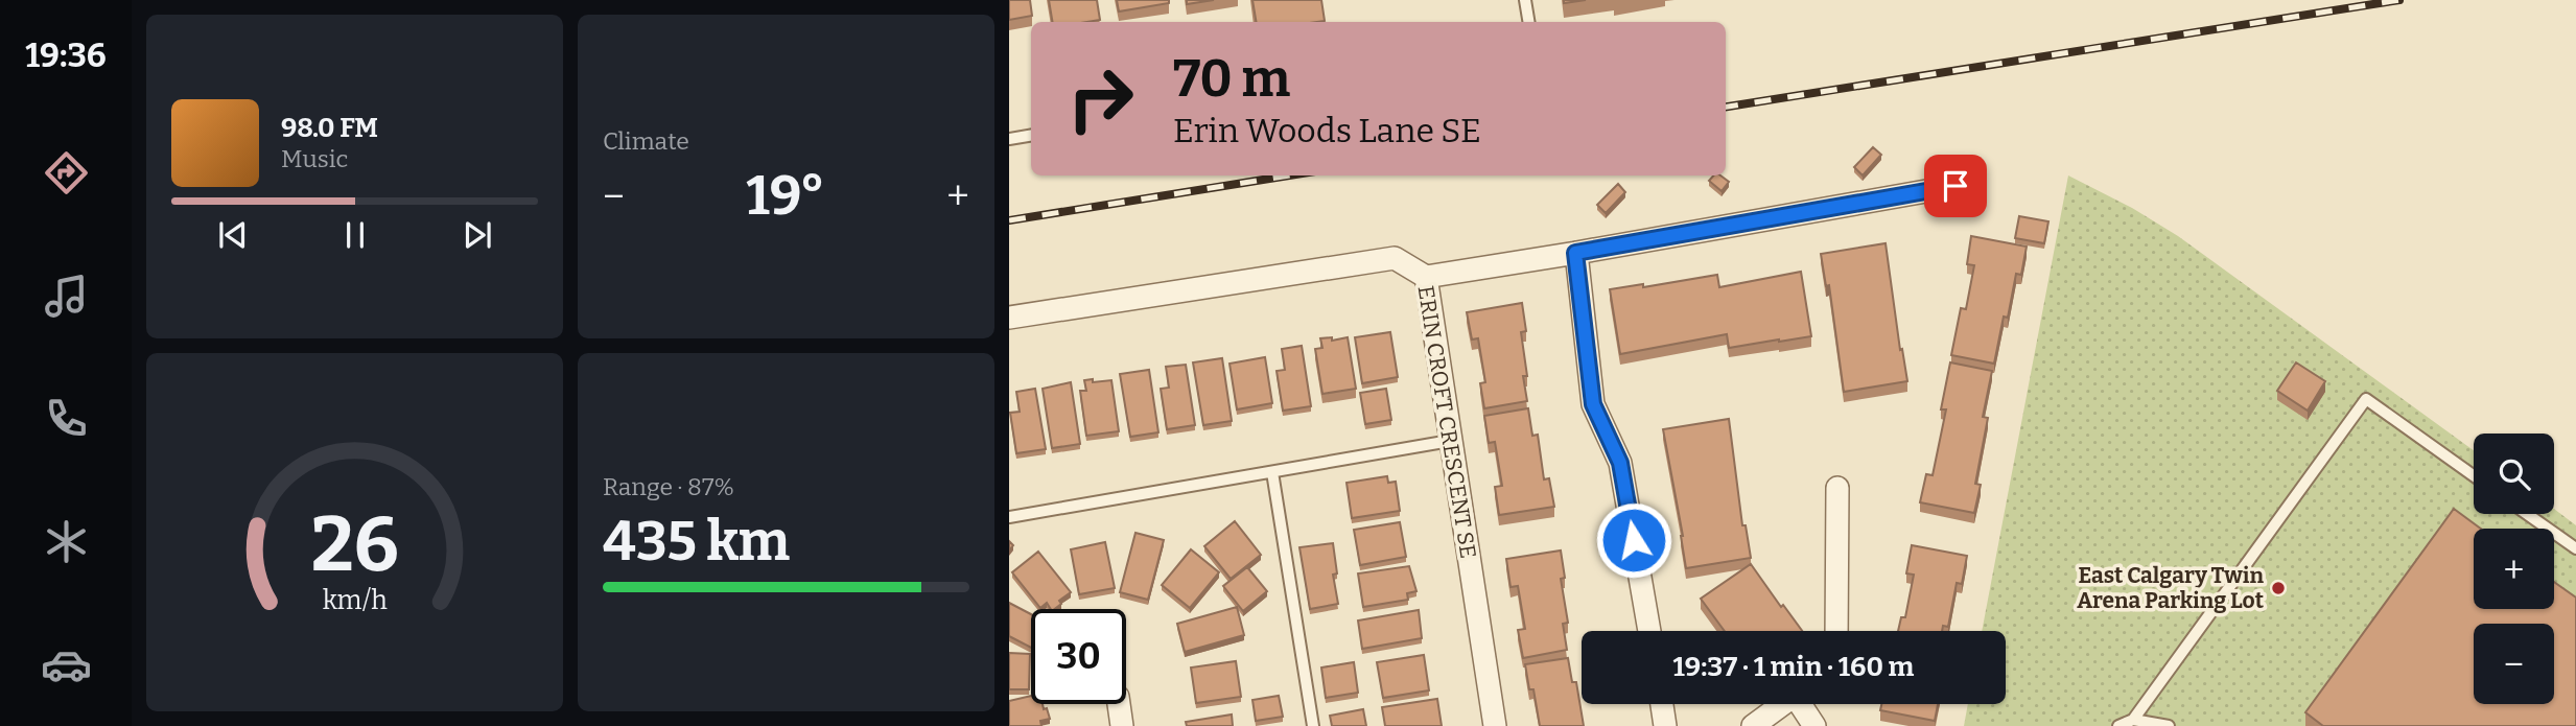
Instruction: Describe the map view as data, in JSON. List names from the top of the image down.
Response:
{
  "streets": {
    "street": ["ERIN CROFT CRESCENT SE"]
  },
  "places": ["East Calgary Twin Arena Parking Lot"],
  "page": {
    "tabs": "19:36",
    "tile": [
      "Climate",
      ["Range · 87%", "435 km"]
    ],
    "turn": ["70 m", "Erin Woods Lane SE"],
    "song": ["98.0 FM", "Music"],
    "heat": ["−", "19°", "+"],
    "map_buttons": ["+", "−"],
    "limit": "30",
    "trip": "19:37 · 1 min · 160 m",
    "gauge": ["26", "km/h"]
  }
}
